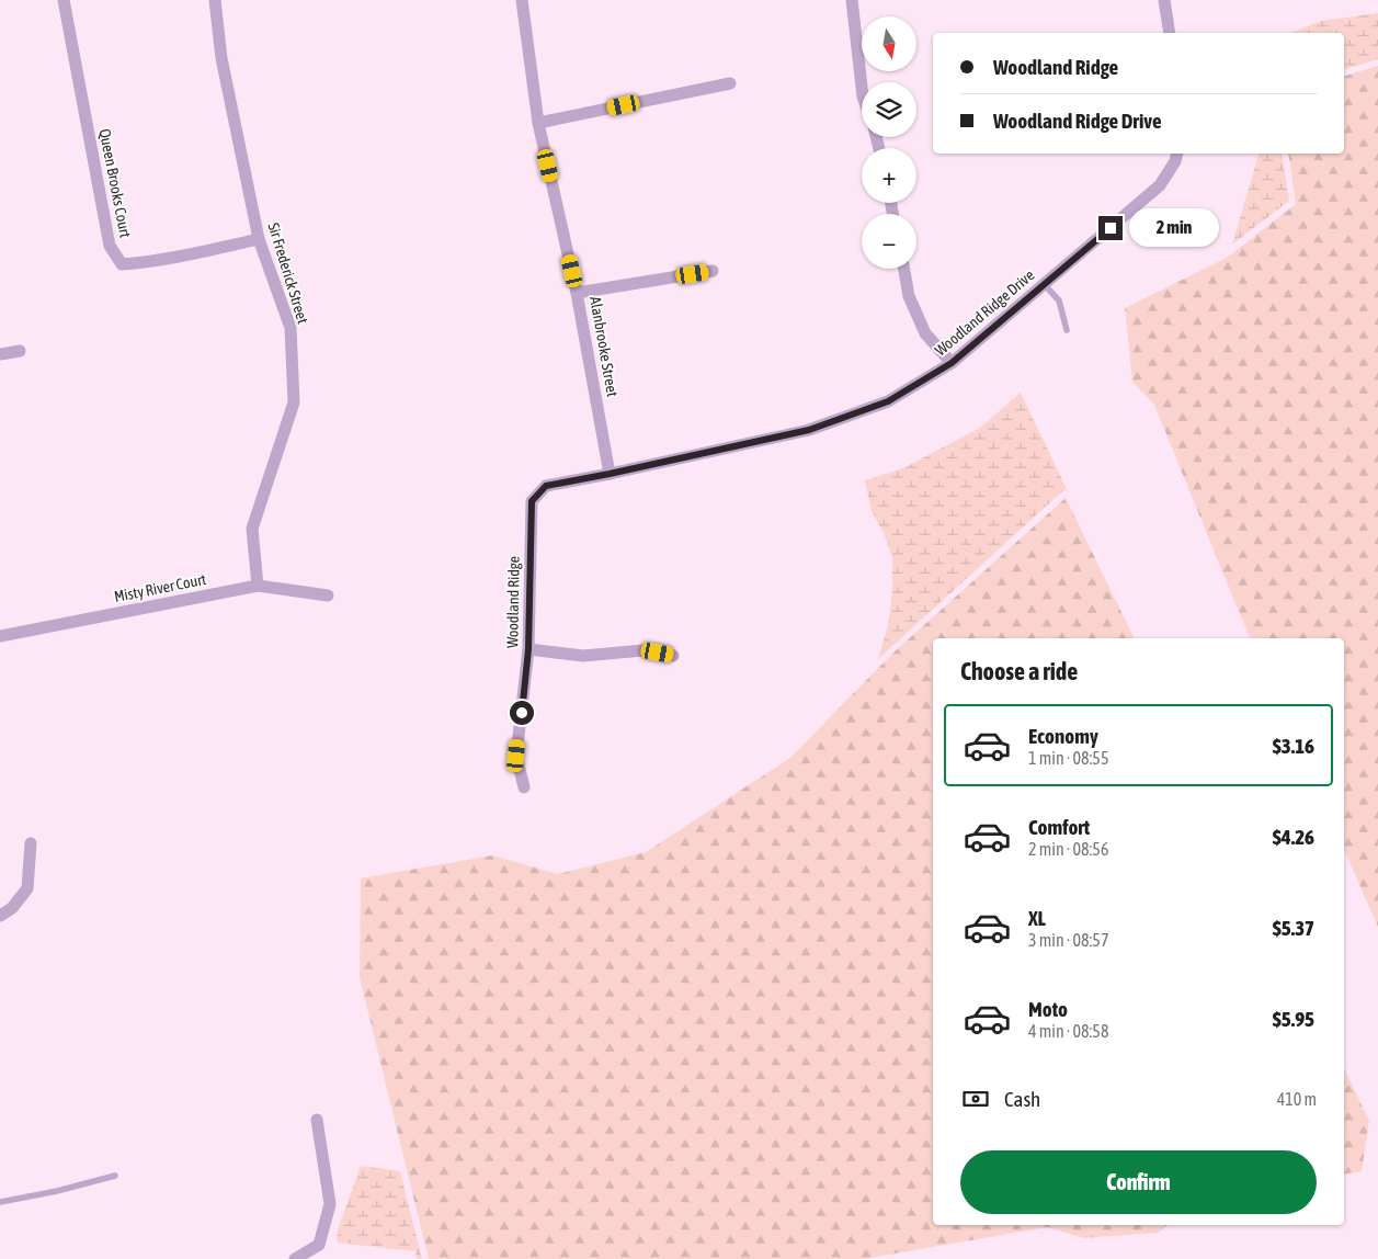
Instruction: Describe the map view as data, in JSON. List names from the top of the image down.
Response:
{
  "streets": {
    "street": [
      "Queen Brooks Court",
      "Sir Frederick Street",
      "Woodland Ridge Drive",
      "Alanbrooke Street",
      "Misty River Court",
      "Woodland Ridge"
    ]
  },
  "crossings": [
    ["Queen Brooks Court", "Sir Frederick Street"],
    ["Sir Frederick Street", "Misty River Court"],
    ["Woodland Ridge Drive", "Alanbrooke Street"],
    ["Woodland Ridge Drive", "Woodland Ridge"],
    ["Alanbrooke Street", "Woodland Ridge"]
  ],
  "north": "bottom",
  "page": {
    "map_buttons": ["+", "−"],
    "banner": ["Woodland Ridge", "Woodland Ridge Drive"],
    "bubble": "2 min",
    "heading": "Choose a ride",
    "list": [
      {
        "name": "Economy",
        "note": "1 min · 08:55",
        "value": "$3.16"
      },
      {
        "name": "Comfort",
        "note": "2 min · 08:56",
        "value": "$4.26"
      },
      {
        "name": "XL",
        "note": "3 min · 08:57",
        "value": "$5.37"
      },
      {
        "name": "Moto",
        "note": "4 min · 08:58",
        "value": "$5.95"
      }
    ],
    "pay": ["Cash", "410 m"],
    "buttons": "Confirm"
  }
}
